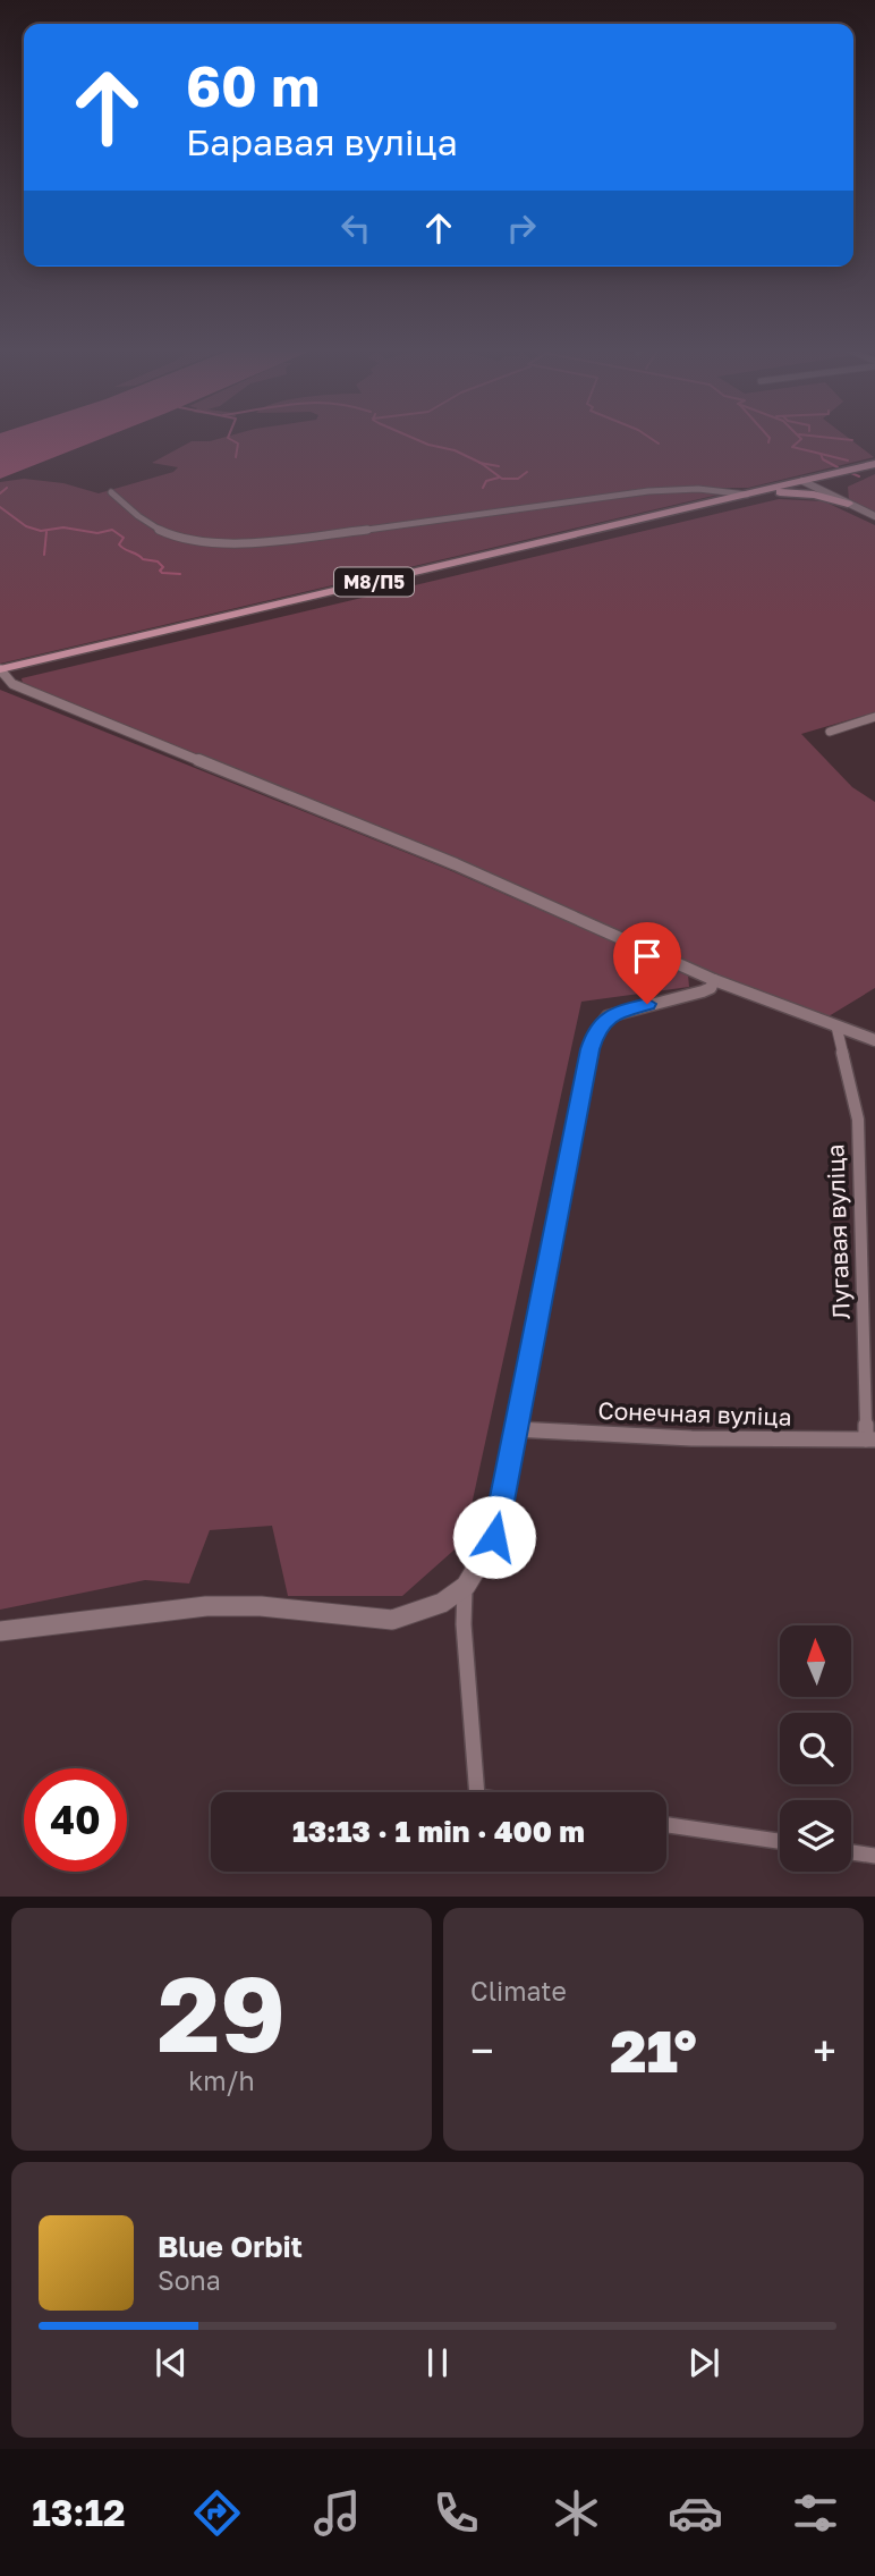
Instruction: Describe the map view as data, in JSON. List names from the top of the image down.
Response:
{
  "streets": {
    "main road": ["М8/П5"],
    "street": ["Лугавая вуліца", "Сонечная вуліца"]
  },
  "crossings": [
    ["Лугавая вуліца", "Сонечная вуліца"]
  ],
  "north": "top",
  "page": {
    "turn": ["60 m", "Баравая вуліца"],
    "limit": "40",
    "trip": "13:13 · 1 min · 400 m",
    "tile": [
      ["29", "km/h"],
      "Climate"
    ],
    "heat": ["−", "21°", "+"],
    "song": ["Blue Orbit", "Sona"],
    "tabs": "13:12"
  }
}
